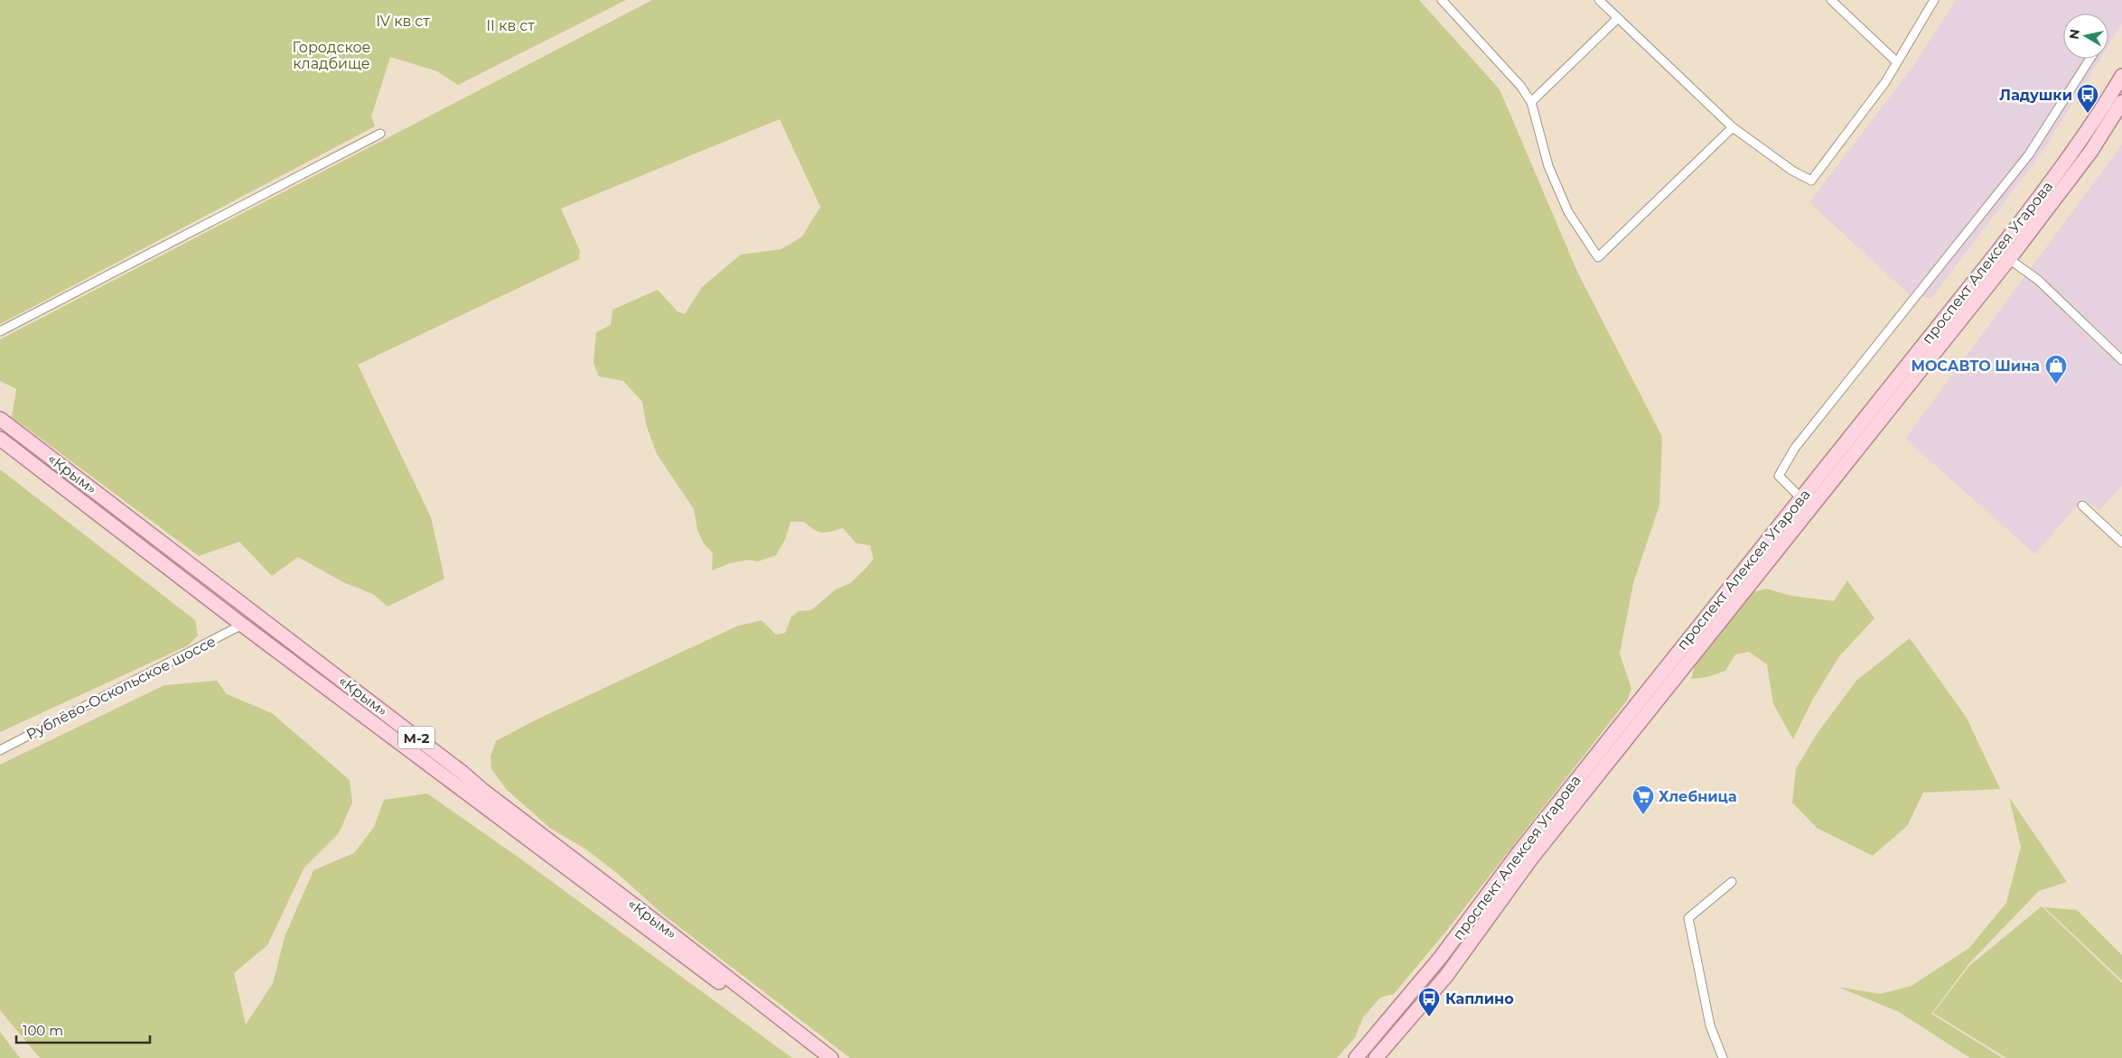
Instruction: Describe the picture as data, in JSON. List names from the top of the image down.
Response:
{
  "streets": {
    "main road": ["проспект Алексея Угарова", "«Крым»", "М-2"],
    "street": ["Рублёво-Оскольское шоссе"]
  },
  "crossings": [
    ["«Крым»", "Рублёво-Оскольское шоссе"]
  ],
  "parks": ["IV кв ст", "II кв ст", "Городское кладбище"],
  "places": {
    "bus stop": ["Ладушки", "Каплино"],
    "shop": ["МОСАВТО Шина"],
    "supermarket": ["Хлебница"]
  },
  "scale_bar": "100 m",
  "north": "left"
}
